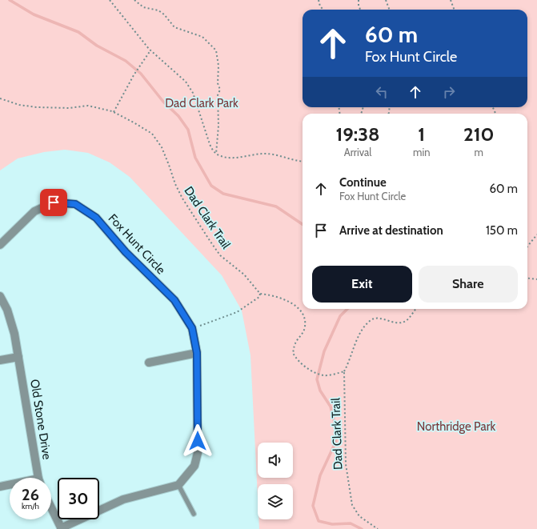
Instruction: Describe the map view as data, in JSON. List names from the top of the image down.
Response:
{
  "streets": {
    "street": ["Fox Hunt Circle", "Old Stone Drive"],
    "path": ["Dad Clark Trail"]
  },
  "parks": ["Dad Clark Park", "Northridge Park"],
  "page": {
    "turn": ["60 m", "Fox Hunt Circle"],
    "eta": [
      "19:38",
      "Arrival",
      "1",
      "min",
      "210",
      "m"
    ],
    "list": [
      {
        "name": "Continue",
        "note": "Fox Hunt Circle",
        "value": "60 m"
      },
      {
        "name": "Arrive at destination",
        "value": "150 m"
      }
    ],
    "buttons": ["Exit", "Share"],
    "speed": "26 km/h",
    "limit": "30"
  }
}
